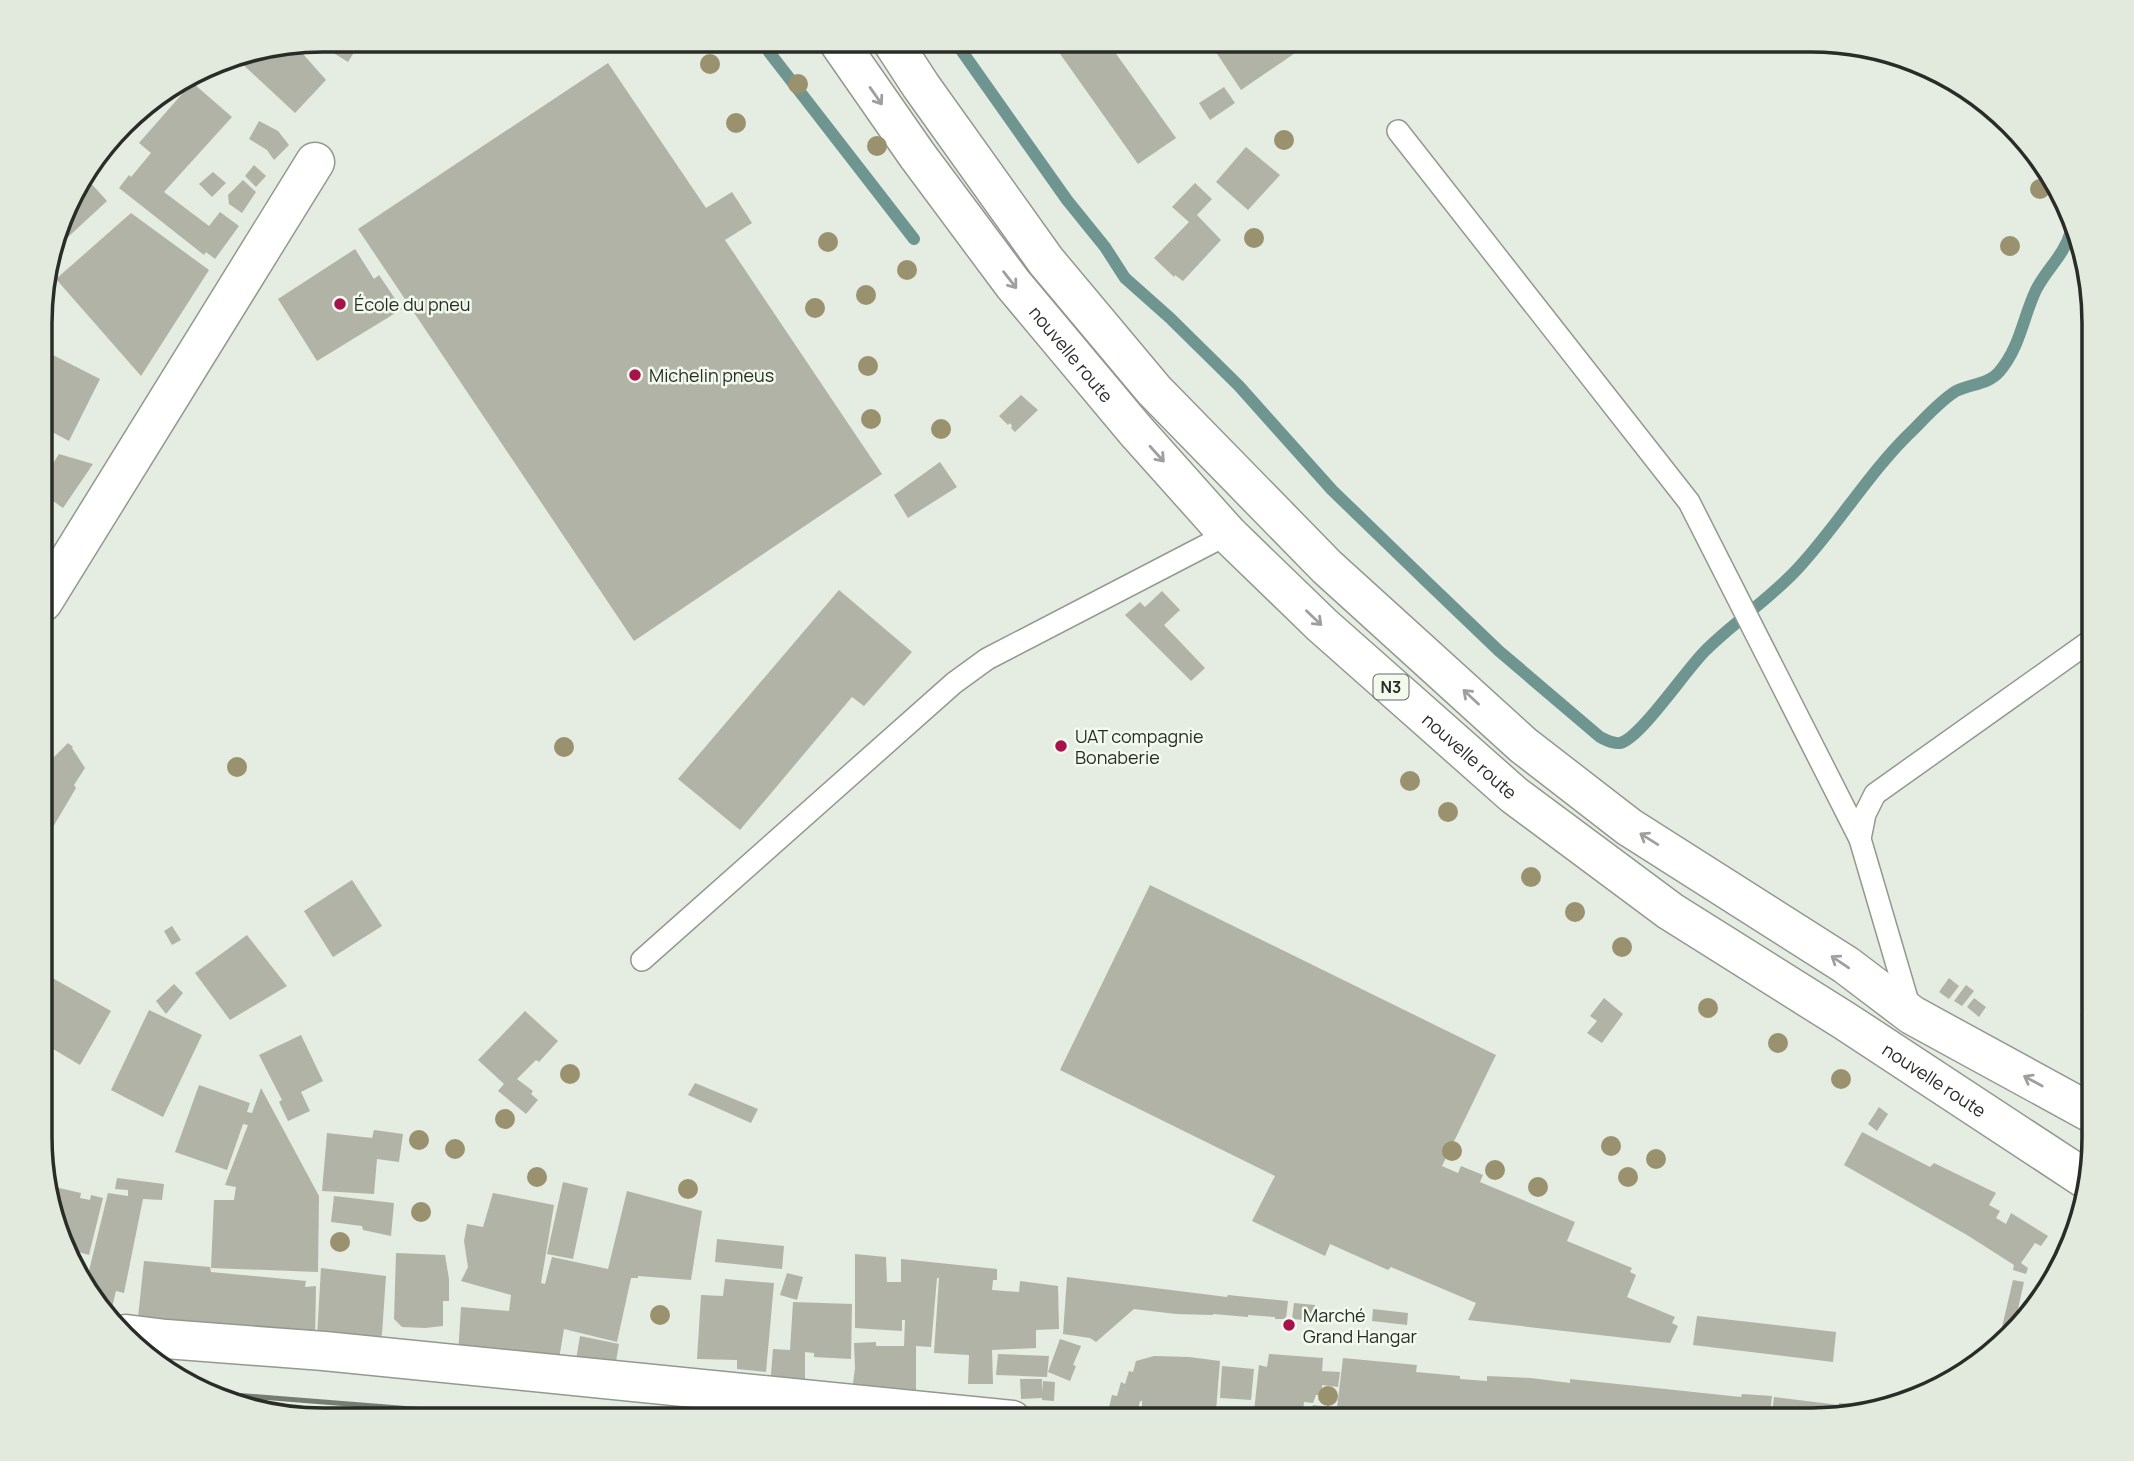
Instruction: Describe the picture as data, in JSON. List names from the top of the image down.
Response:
{
  "streets": {
    "main road": ["nouvelle route", "N3"]
  },
  "places": [
    "École du pneu",
    "Michelin pneus",
    "UAT compagnie Bonaberie",
    "Marché Grand Hangar"
  ]
}
